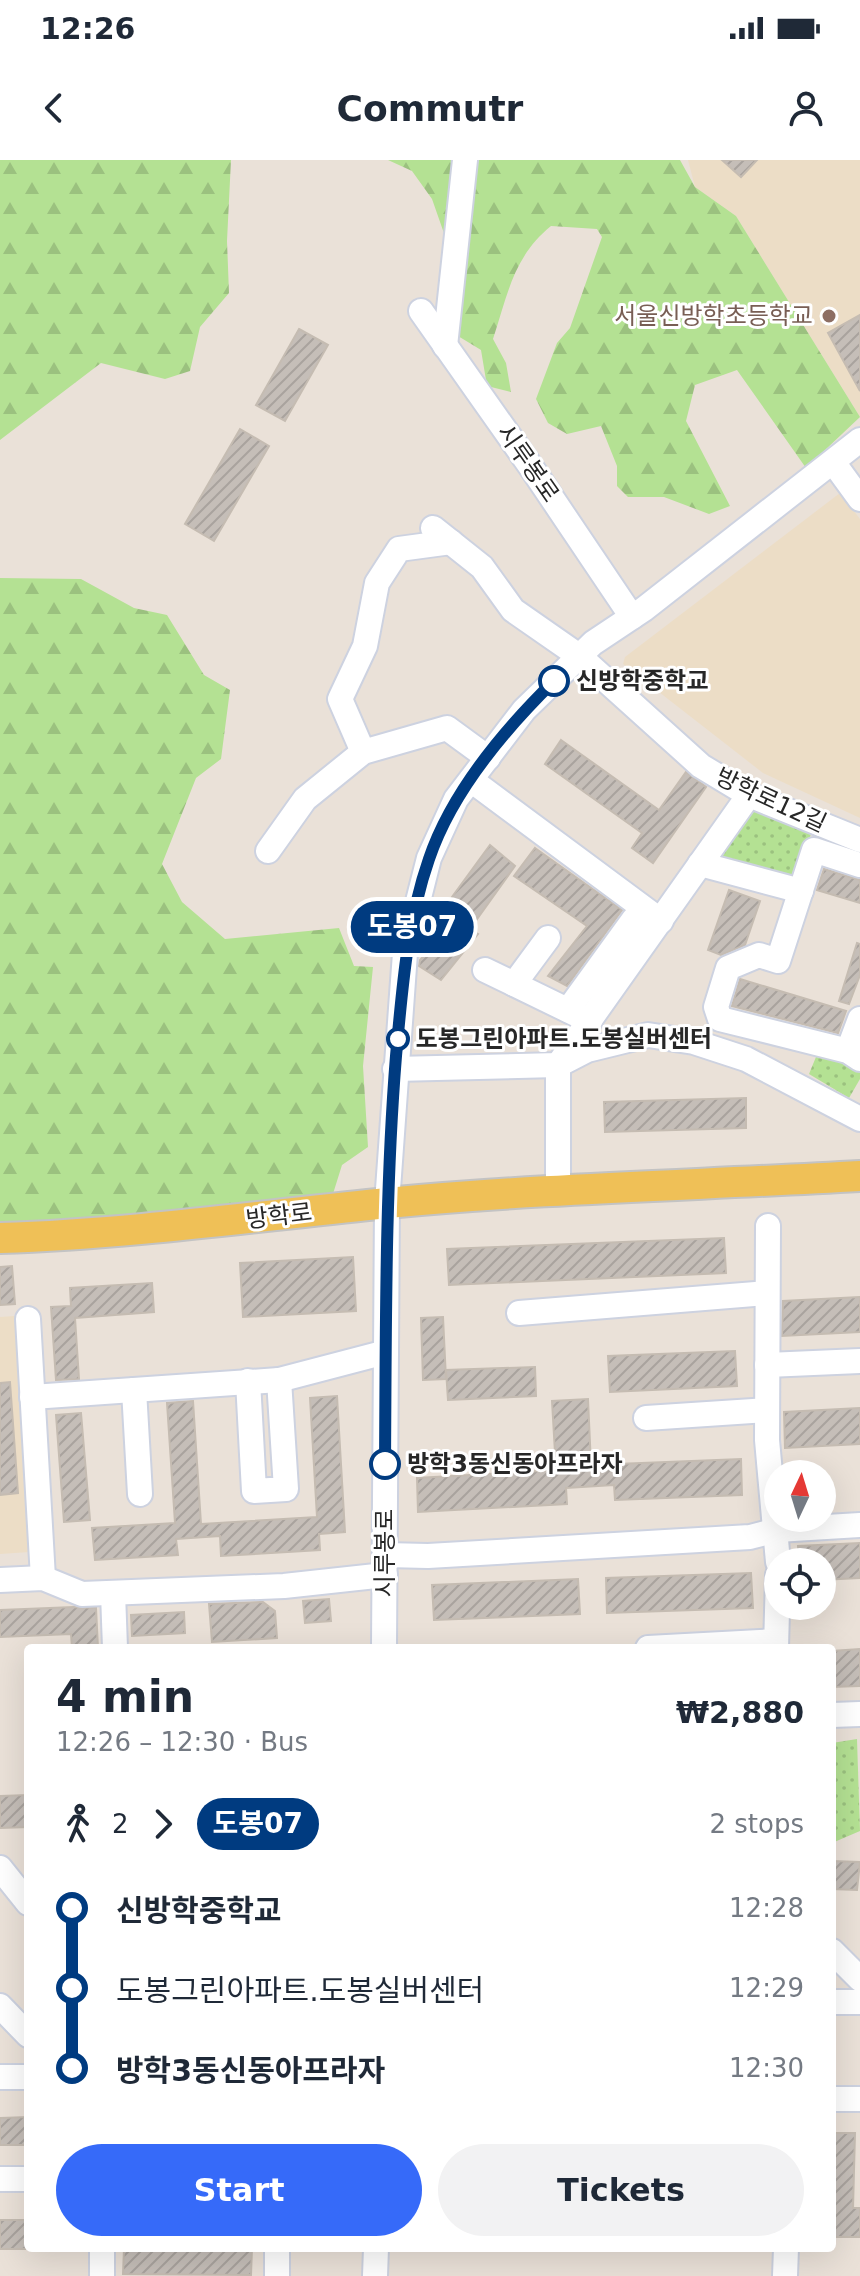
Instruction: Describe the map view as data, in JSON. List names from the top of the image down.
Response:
{
  "streets": {
    "main road": ["방학로"],
    "street": ["시루봉로", "방학로12길"]
  },
  "crossings": [
    ["시루봉로", "방학로12길"],
    ["시루봉로", "방학로"]
  ],
  "places": [
    "서울신방학초등학교",
    "신방학중학교",
    "도봉그린아파트.도봉실버센터",
    "방학3동신동아프라자"
  ],
  "lines": ["bus line 도봉07"],
  "north": "top",
  "page": {
    "status": "12:26",
    "header": "Commutr",
    "on_map": "도봉07",
    "heading": ["4 min", "12:26 – 12:30 · Bus", "₩2,880"],
    "legs": ["2", "도봉07", "2 stops"],
    "list": [
      {
        "name": "신방학중학교",
        "value": "12:28"
      },
      {
        "name": "도봉그린아파트.도봉실버센터",
        "value": "12:29"
      },
      {
        "name": "방학3동신동아프라자",
        "value": "12:30"
      }
    ],
    "buttons": ["Start", "Tickets"]
  }
}
